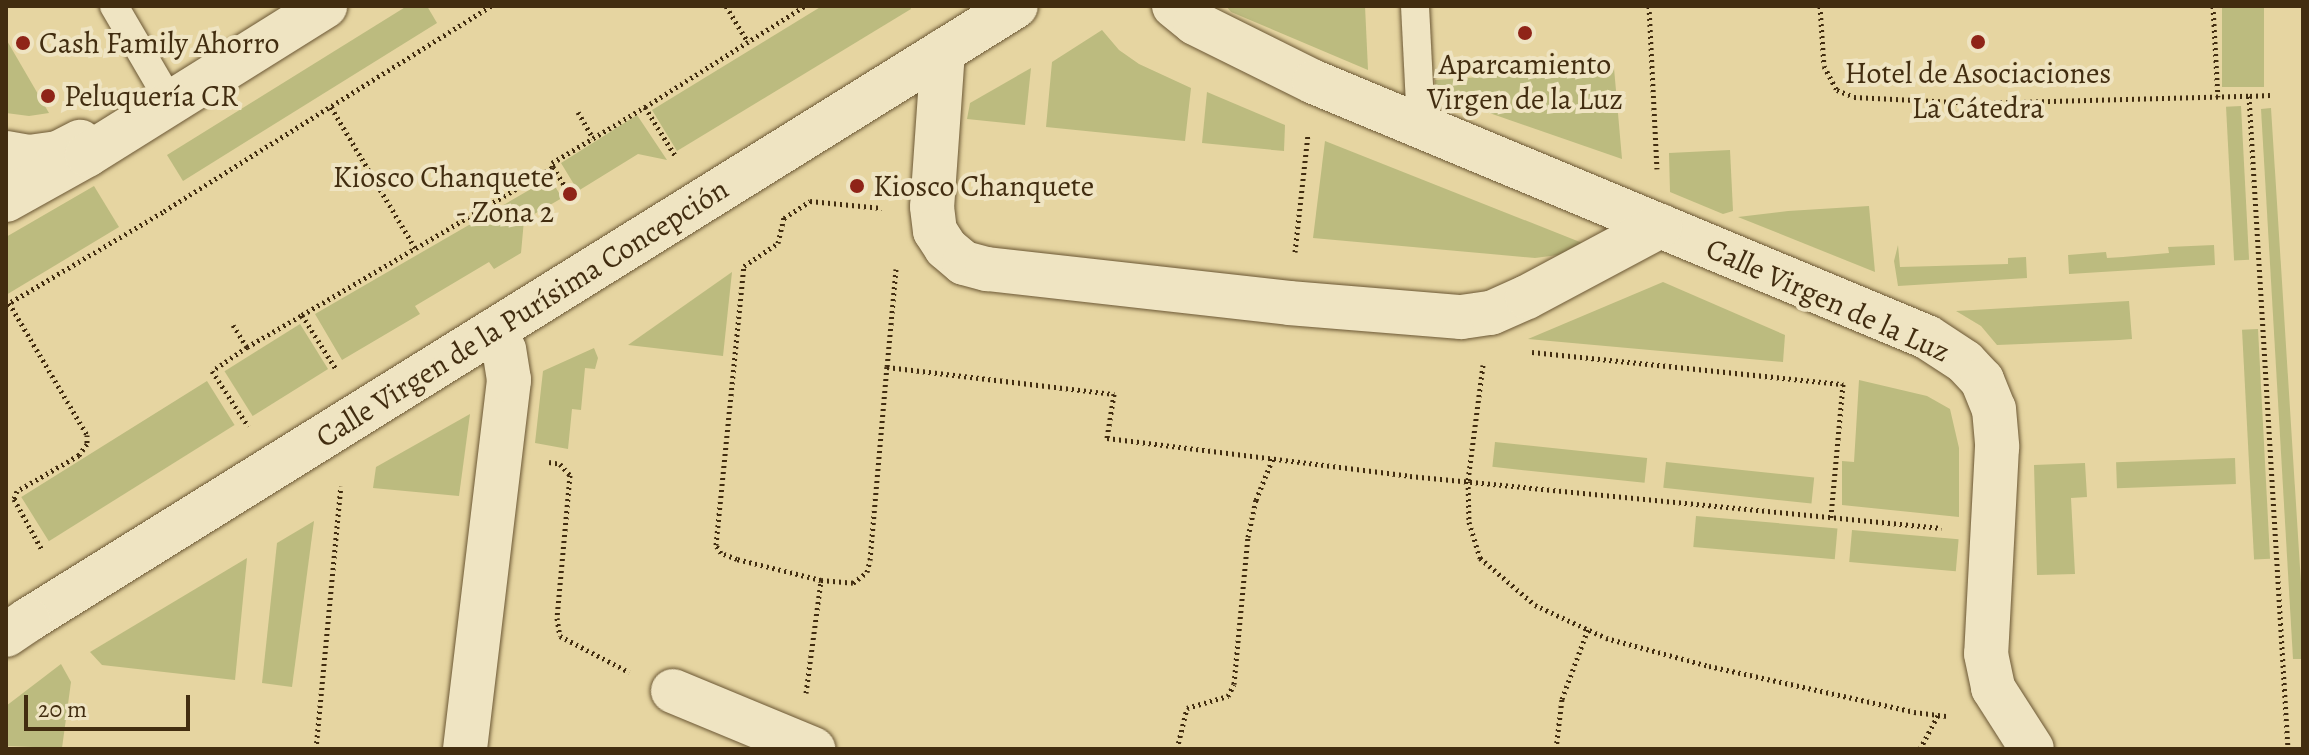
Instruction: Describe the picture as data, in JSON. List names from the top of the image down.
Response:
{
  "streets": {
    "street": ["Calle Virgen de la Luz", "Calle Virgen de la Purísima Concepción"]
  },
  "places": [
    "Aparcamiento Virgen de la Luz",
    "Hotel de Asociaciones La Cátedra",
    "Cash Family Ahorro",
    "Peluquería CR",
    "Kiosco Chanquete",
    "Kiosco Chanquete - Zona 2"
  ],
  "scale_bar": "20 m"
}
